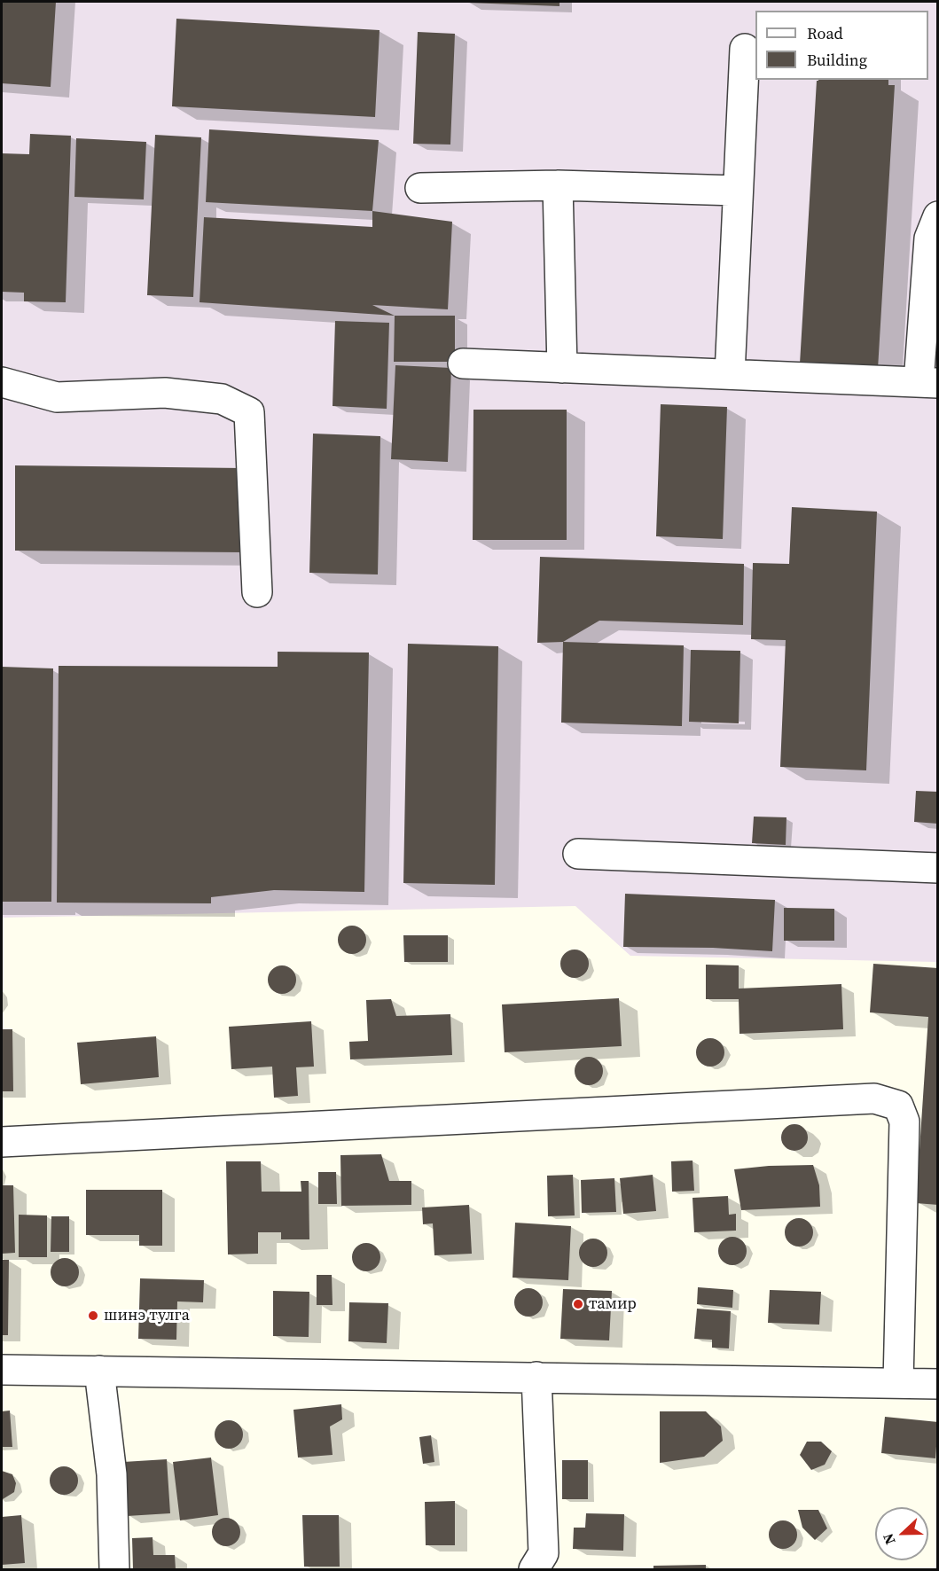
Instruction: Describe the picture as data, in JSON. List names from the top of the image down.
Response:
{
  "places": ["тамир", "шинэ тулга"],
  "legend": ["Road", "Building"],
  "north": "left"
}
